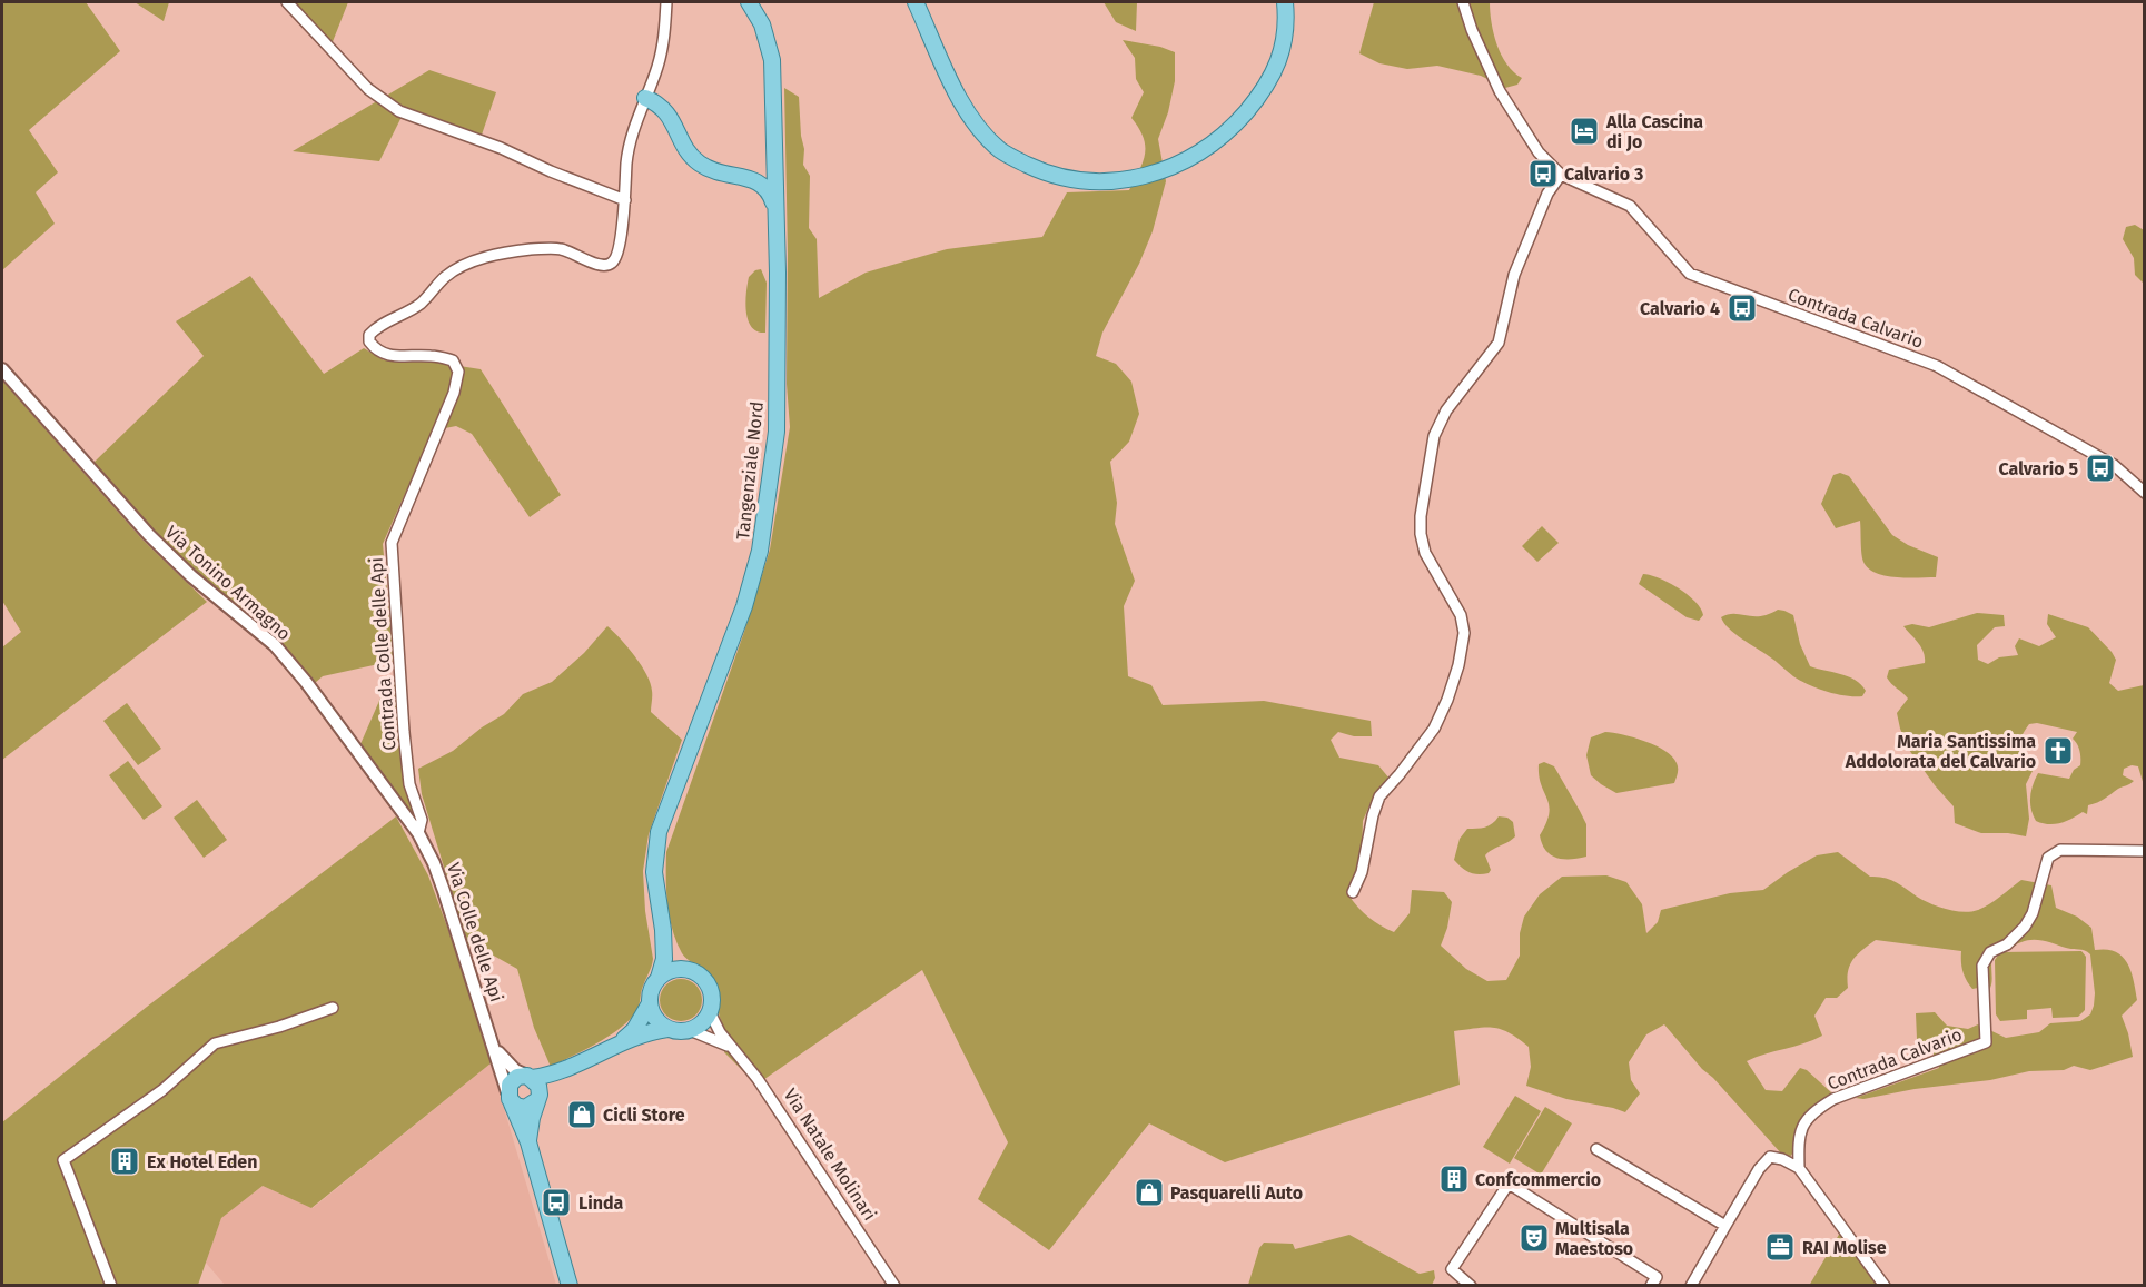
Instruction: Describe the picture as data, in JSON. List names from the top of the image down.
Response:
{
  "streets": {
    "main road": ["Tangenziale Nord", "Via Colle delle Api"],
    "street": [
      "Contrada Calvario",
      "Via Tonino Armagno",
      "Contrada Colle delle Api",
      "Via Natale Molinari"
    ]
  },
  "crossings": [
    ["Tangenziale Nord", "Via Natale Molinari"],
    ["Via Tonino Armagno", "Contrada Colle delle Api"],
    ["Via Tonino Armagno", "Via Colle delle Api"],
    ["Contrada Colle delle Api", "Via Colle delle Api"]
  ],
  "places": {
    "hotel": ["Alla Cascina di Jo"],
    "bus stop": [
      "Calvario 3",
      "Calvario 4",
      "Calvario 5",
      "Linda"
    ],
    "church": ["Maria Santissima Addolorata del Calvario"],
    "shop": ["Cicli Store", "Pasquarelli Auto"],
    "building": ["Ex Hotel Eden", "Confcommercio"],
    "theatre": ["Multisala Maestoso"],
    "office": ["RAI Molise"]
  }
}
